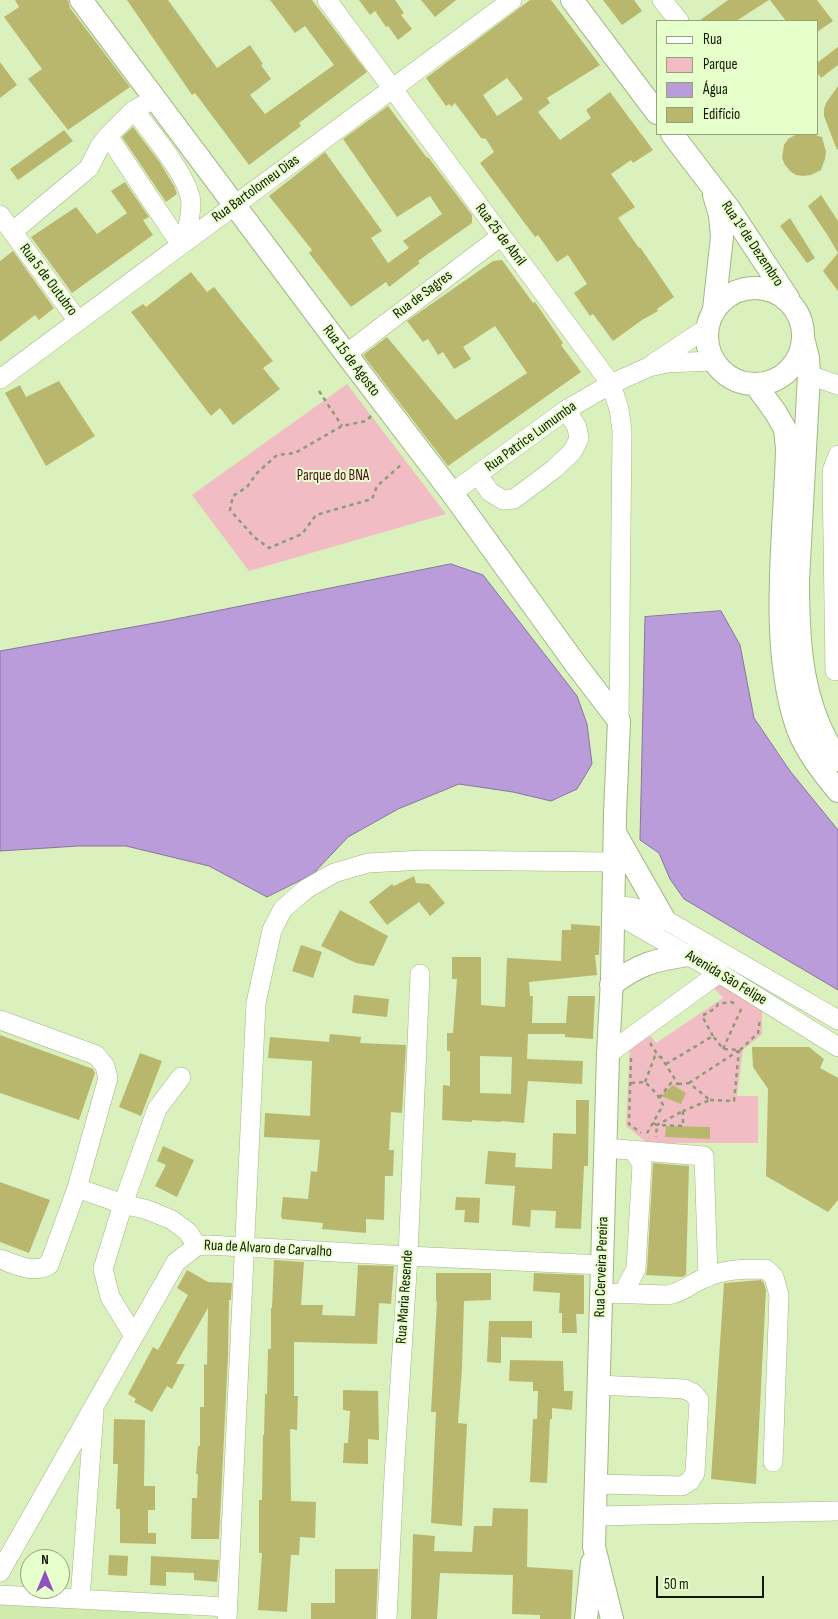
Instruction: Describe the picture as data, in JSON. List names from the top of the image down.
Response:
{
  "streets": {
    "main road": ["Rua 1º de Dezembro", "Rua 15 de Agosto", "Rua Cerveira Pereira"],
    "street": [
      "Rua Bartolomeu Dias",
      "Rua 25 de Abril",
      "Rua 5 de Outubro",
      "Rua de Sagres",
      "Rua Patrice Lumumba",
      "Avenida São Felipe",
      "Rua de Alvaro de Carvalho",
      "Rua Maria Resende"
    ]
  },
  "crossings": [
    ["Rua Bartolomeu Dias", "Rua 25 de Abril"],
    ["Rua Bartolomeu Dias", "Rua 5 de Outubro"],
    ["Rua Bartolomeu Dias", "Rua 15 de Agosto"],
    ["Rua 25 de Abril", "Rua de Sagres"],
    ["Rua 25 de Abril", "Rua 15 de Agosto"],
    ["Rua 25 de Abril", "Rua Patrice Lumumba"],
    ["Rua 25 de Abril", "Rua Cerveira Pereira"],
    ["Rua de Sagres", "Rua 15 de Agosto"],
    ["Rua 15 de Agosto", "Rua Patrice Lumumba"],
    ["Rua 15 de Agosto", "Rua Cerveira Pereira"],
    ["Avenida São Felipe", "Rua Cerveira Pereira"],
    ["Rua de Alvaro de Carvalho", "Rua Cerveira Pereira"],
    ["Rua de Alvaro de Carvalho", "Rua Maria Resende"]
  ],
  "parks": ["Parque do BNA"],
  "legend": [
    "Rua",
    "Parque",
    "Água",
    "Edifício"
  ],
  "scale_bar": "50 m",
  "north": "top"
}
